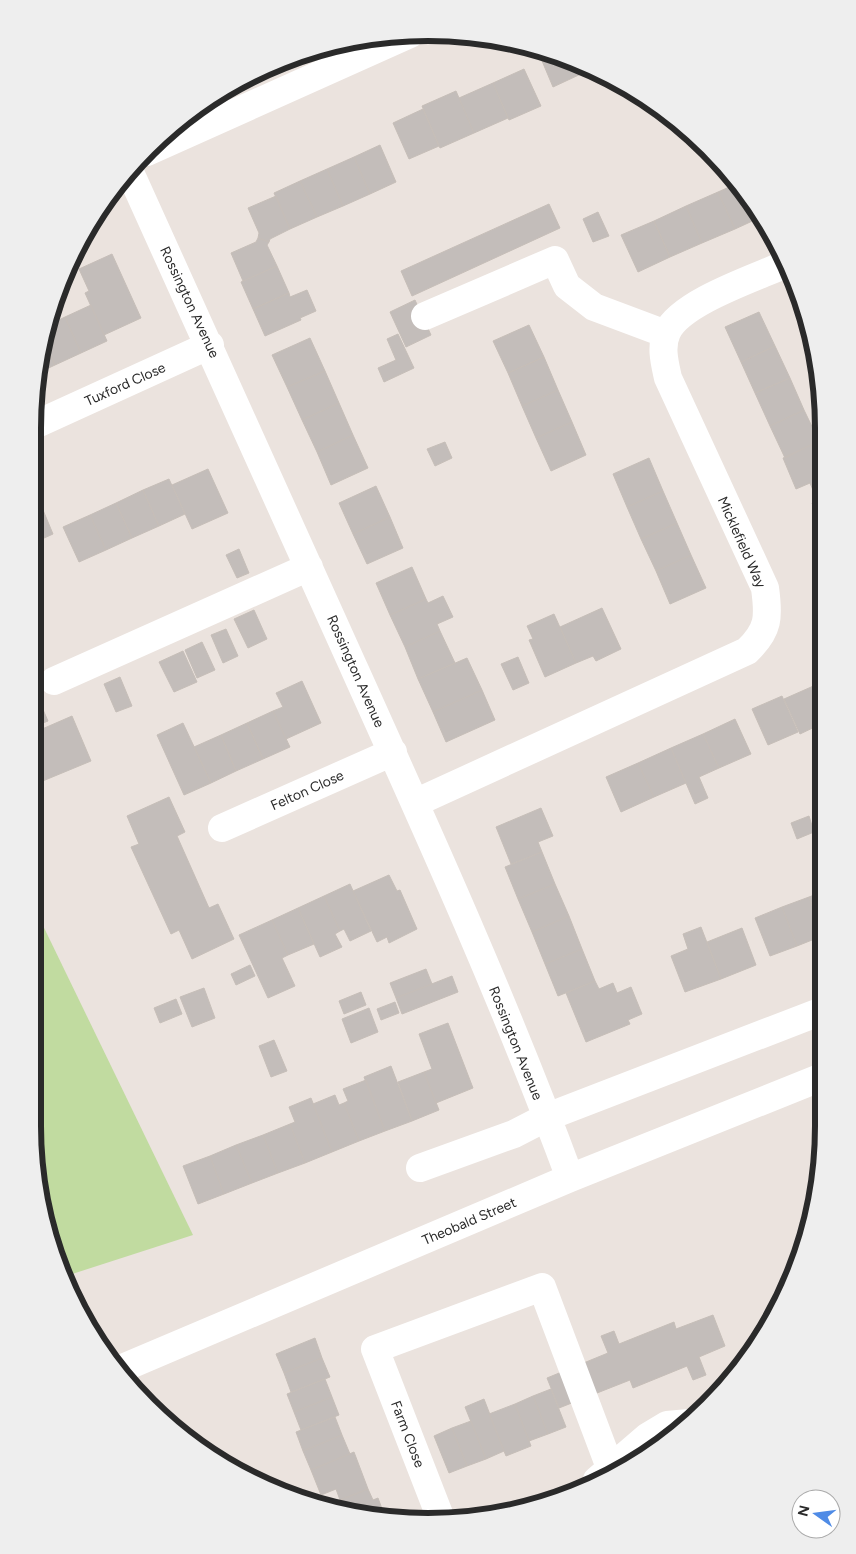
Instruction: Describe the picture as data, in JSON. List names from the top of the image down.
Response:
{
  "streets": {
    "street": [
      "Rossington Avenue",
      "Tuxford Close",
      "Micklefield Way",
      "Felton Close",
      "Theobald Street",
      "Farm Close"
    ]
  },
  "crossings": [
    ["Rossington Avenue", "Tuxford Close"],
    ["Rossington Avenue", "Micklefield Way"],
    ["Rossington Avenue", "Felton Close"],
    ["Rossington Avenue", "Theobald Street"]
  ],
  "north": "left"
}
